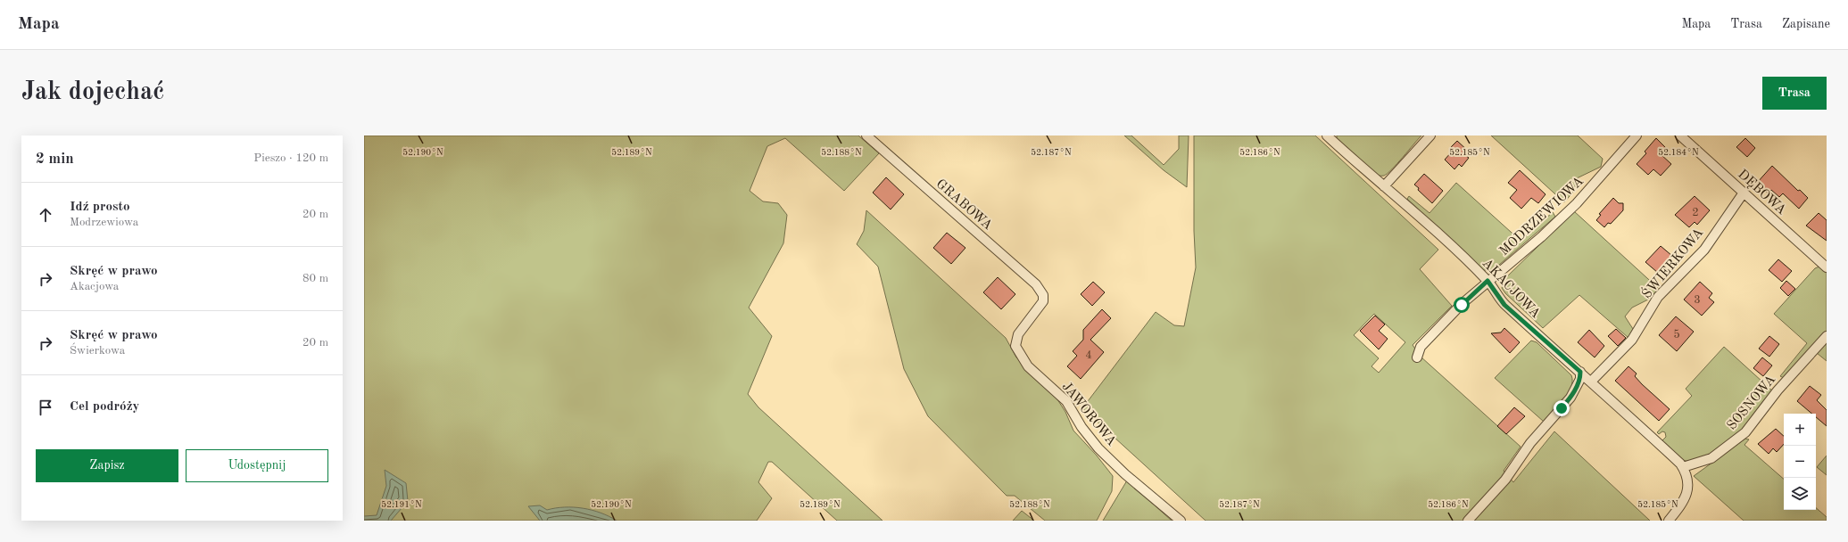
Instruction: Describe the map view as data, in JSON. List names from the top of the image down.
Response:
{
  "streets": {
    "street": [
      "DĘBOWA",
      "GRABOWA",
      "MODRZEWIOWA",
      "ŚWIERKOWA",
      "AKACJOWA",
      "SOSNOWA",
      "JAWOROWA"
    ]
  },
  "crossings": [
    ["DĘBOWA", "ŚWIERKOWA"],
    ["GRABOWA", "JAWOROWA"],
    ["MODRZEWIOWA", "AKACJOWA"],
    ["ŚWIERKOWA", "AKACJOWA"],
    ["AKACJOWA", "SOSNOWA"]
  ],
  "house_numbers": [
    "2",
    "3",
    "5",
    "4"
  ],
  "page": {
    "header": "Mapa",
    "nav": ["Mapa", "Trasa", "Zapisane"],
    "buttons": [
      "Trasa",
      ["Zapisz", "Udostępnij"]
    ],
    "title": "Jak dojechać",
    "heading": ["2 min", "Pieszo · 120 m"],
    "list": [
      ["Idź prosto", "Modrzewiowa", "20 m"],
      ["Skręć w prawo", "Akacjowa", "80 m"],
      ["Skręć w prawo", "Świerkowa", "20 m"],
      "Cel podróży"
    ],
    "map_buttons": ["+", "−"]
  },
  "coordinates": [
    "52.190°N",
    "52.189°N",
    "52.188°N",
    "52.187°N",
    "52.186°N",
    "52.185°N",
    "52.184°N",
    "52.191°N"
  ]
}
